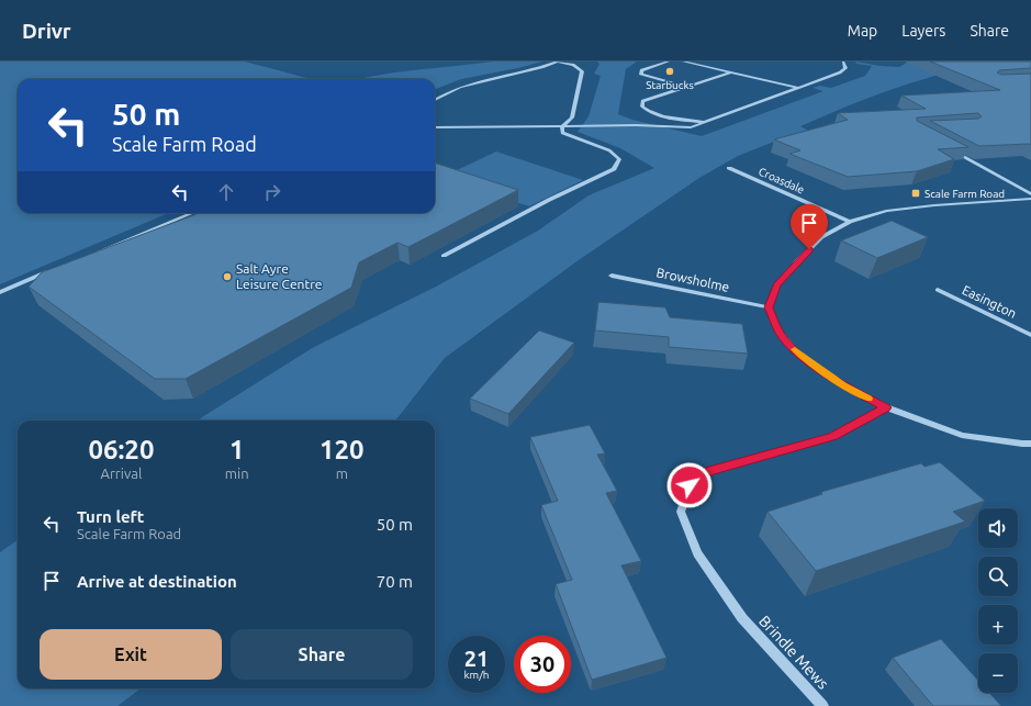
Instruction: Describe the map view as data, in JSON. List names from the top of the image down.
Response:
{
  "streets": {
    "street": [
      "Croasdale",
      "Browsholme",
      "Easington",
      "Brindle Mews"
    ]
  },
  "places": {
    "other": ["Starbucks", "Salt Ayre Leisure Centre"],
    "transit": ["Scale Farm Road"]
  },
  "page": {
    "header": "Drivr",
    "nav": ["Map", "Layers", "Share"],
    "turn": ["50 m", "Scale Farm Road"],
    "eta": [
      "06:20",
      "Arrival",
      "1",
      "min",
      "120",
      "m"
    ],
    "list": [
      {
        "name": "Turn left",
        "note": "Scale Farm Road",
        "value": "50 m"
      },
      {
        "name": "Arrive at destination",
        "value": "70 m"
      }
    ],
    "map_buttons": ["+", "−"],
    "buttons": ["Exit", "Share"],
    "speed": "21 km/h",
    "limit": "30"
  }
}
